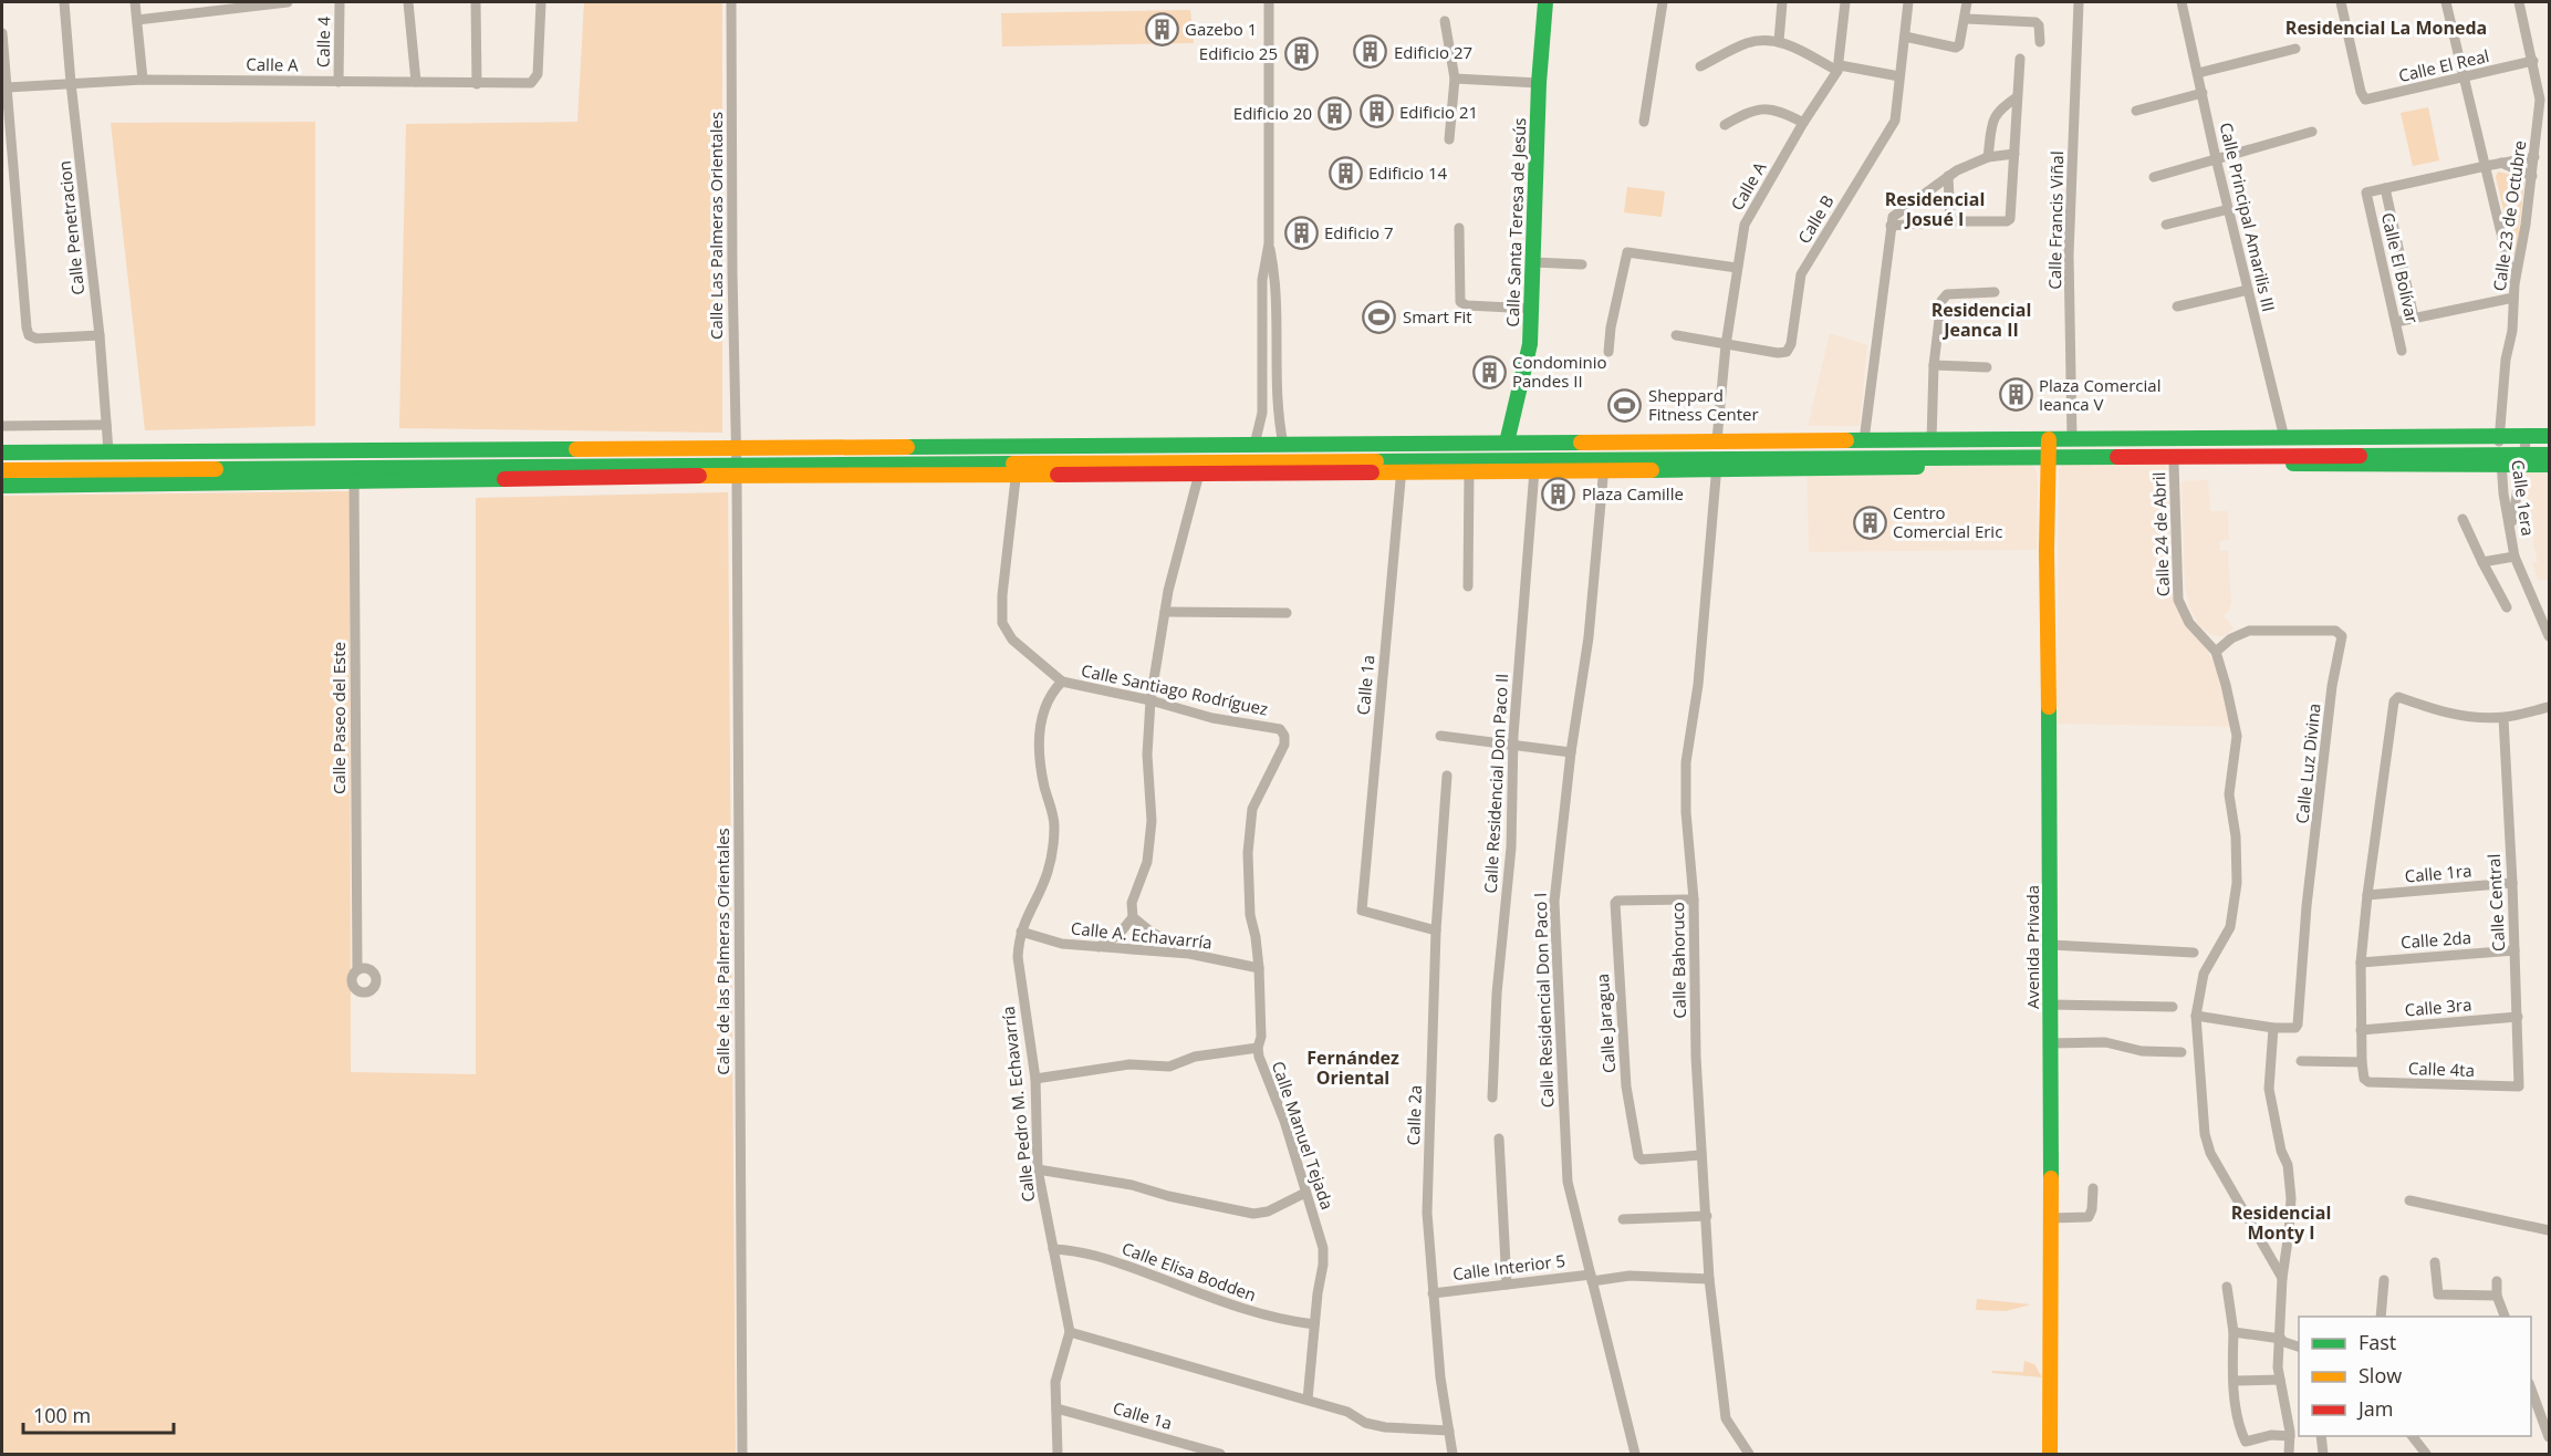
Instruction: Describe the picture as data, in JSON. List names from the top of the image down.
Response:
{
  "streets": {
    "main road": ["Calle Santa Teresa de Jesús", "Avenida Privada"],
    "street": [
      "Calle 4",
      "Calle A",
      "Calle El Real",
      "Calle 23 de Octubre",
      "Calle Principal Amarilis III",
      "Calle B",
      "Calle Francis Viñal",
      "Calle Las Palmeras Orientales",
      "Calle Penetracion",
      "Calle El Bolívar",
      "Calle 1era",
      "Calle 24 de Abril",
      "Calle 1a",
      "Calle Santiago Rodríguez",
      "Calle Paseo del Este",
      "Calle Luz Divina",
      "Calle Residencial Don Paco II",
      "Calle 1ra",
      "Calle Central",
      "Calle A. Echavarría",
      "Calle 2da",
      "Calle de las Palmeras Orientales",
      "Calle Bahoruco",
      "Calle Residencial Don Paco I",
      "Calle 3ra",
      "Calle Jaragua",
      "Calle 4ta",
      "Calle Pedro M. Echavarría",
      "Calle 2a",
      "Calle Manuel Tejada",
      "Calle Interior 5",
      "Calle Elisa Bodden"
    ]
  },
  "crossings": [
    ["Calle 4", "Calle A"],
    ["Calle A", "Calle B"],
    ["Calle A", "Calle Penetracion"],
    ["Calle El Real", "Calle 23 de Octubre"],
    ["Calle 23 de Octubre", "Calle 1era"],
    ["Calle Las Palmeras Orientales", "Calle de las Palmeras Orientales"],
    ["Calle 24 de Abril", "Calle Luz Divina"],
    ["Calle 1a", "Calle 2a"],
    ["Calle Santiago Rodríguez", "Calle Pedro M. Echavarría"],
    ["Calle Santiago Rodríguez", "Calle Manuel Tejada"],
    ["Calle 1ra", "Calle Central"],
    ["Calle Central", "Calle 2da"],
    ["Calle Central", "Calle 3ra"],
    ["Calle Central", "Calle 4ta"],
    ["Calle A. Echavarría", "Calle Pedro M. Echavarría"],
    ["Calle A. Echavarría", "Calle Manuel Tejada"],
    ["Calle Bahoruco", "Calle Jaragua"],
    ["Calle Bahoruco", "Calle Interior 5"],
    ["Calle Residencial Don Paco I", "Calle Interior 5"],
    ["Calle Pedro M. Echavarría", "Calle Elisa Bodden"],
    ["Calle 2a", "Calle Interior 5"],
    ["Calle Manuel Tejada", "Calle Elisa Bodden"]
  ],
  "districts": [
    "Residencial La Moneda",
    "Residencial Josué I",
    "Residencial Jeanca II",
    "Fernández Oriental",
    "Residencial Monty I"
  ],
  "places": {
    "building": [
      "Gazebo 1",
      "Edificio 27",
      "Edificio 25",
      "Edificio 21",
      "Edificio 20",
      "Edificio 14",
      "Edificio 7",
      "Condominio Pandes II",
      "Plaza Comercial Ieanca V",
      "Plaza Camille",
      "Centro Comercial Eric"
    ],
    "sports": ["Smart Fit", "Sheppard Fitness Center"]
  },
  "legend": ["Fast", "Slow", "Jam"],
  "scale_bar": "100 m"
}
